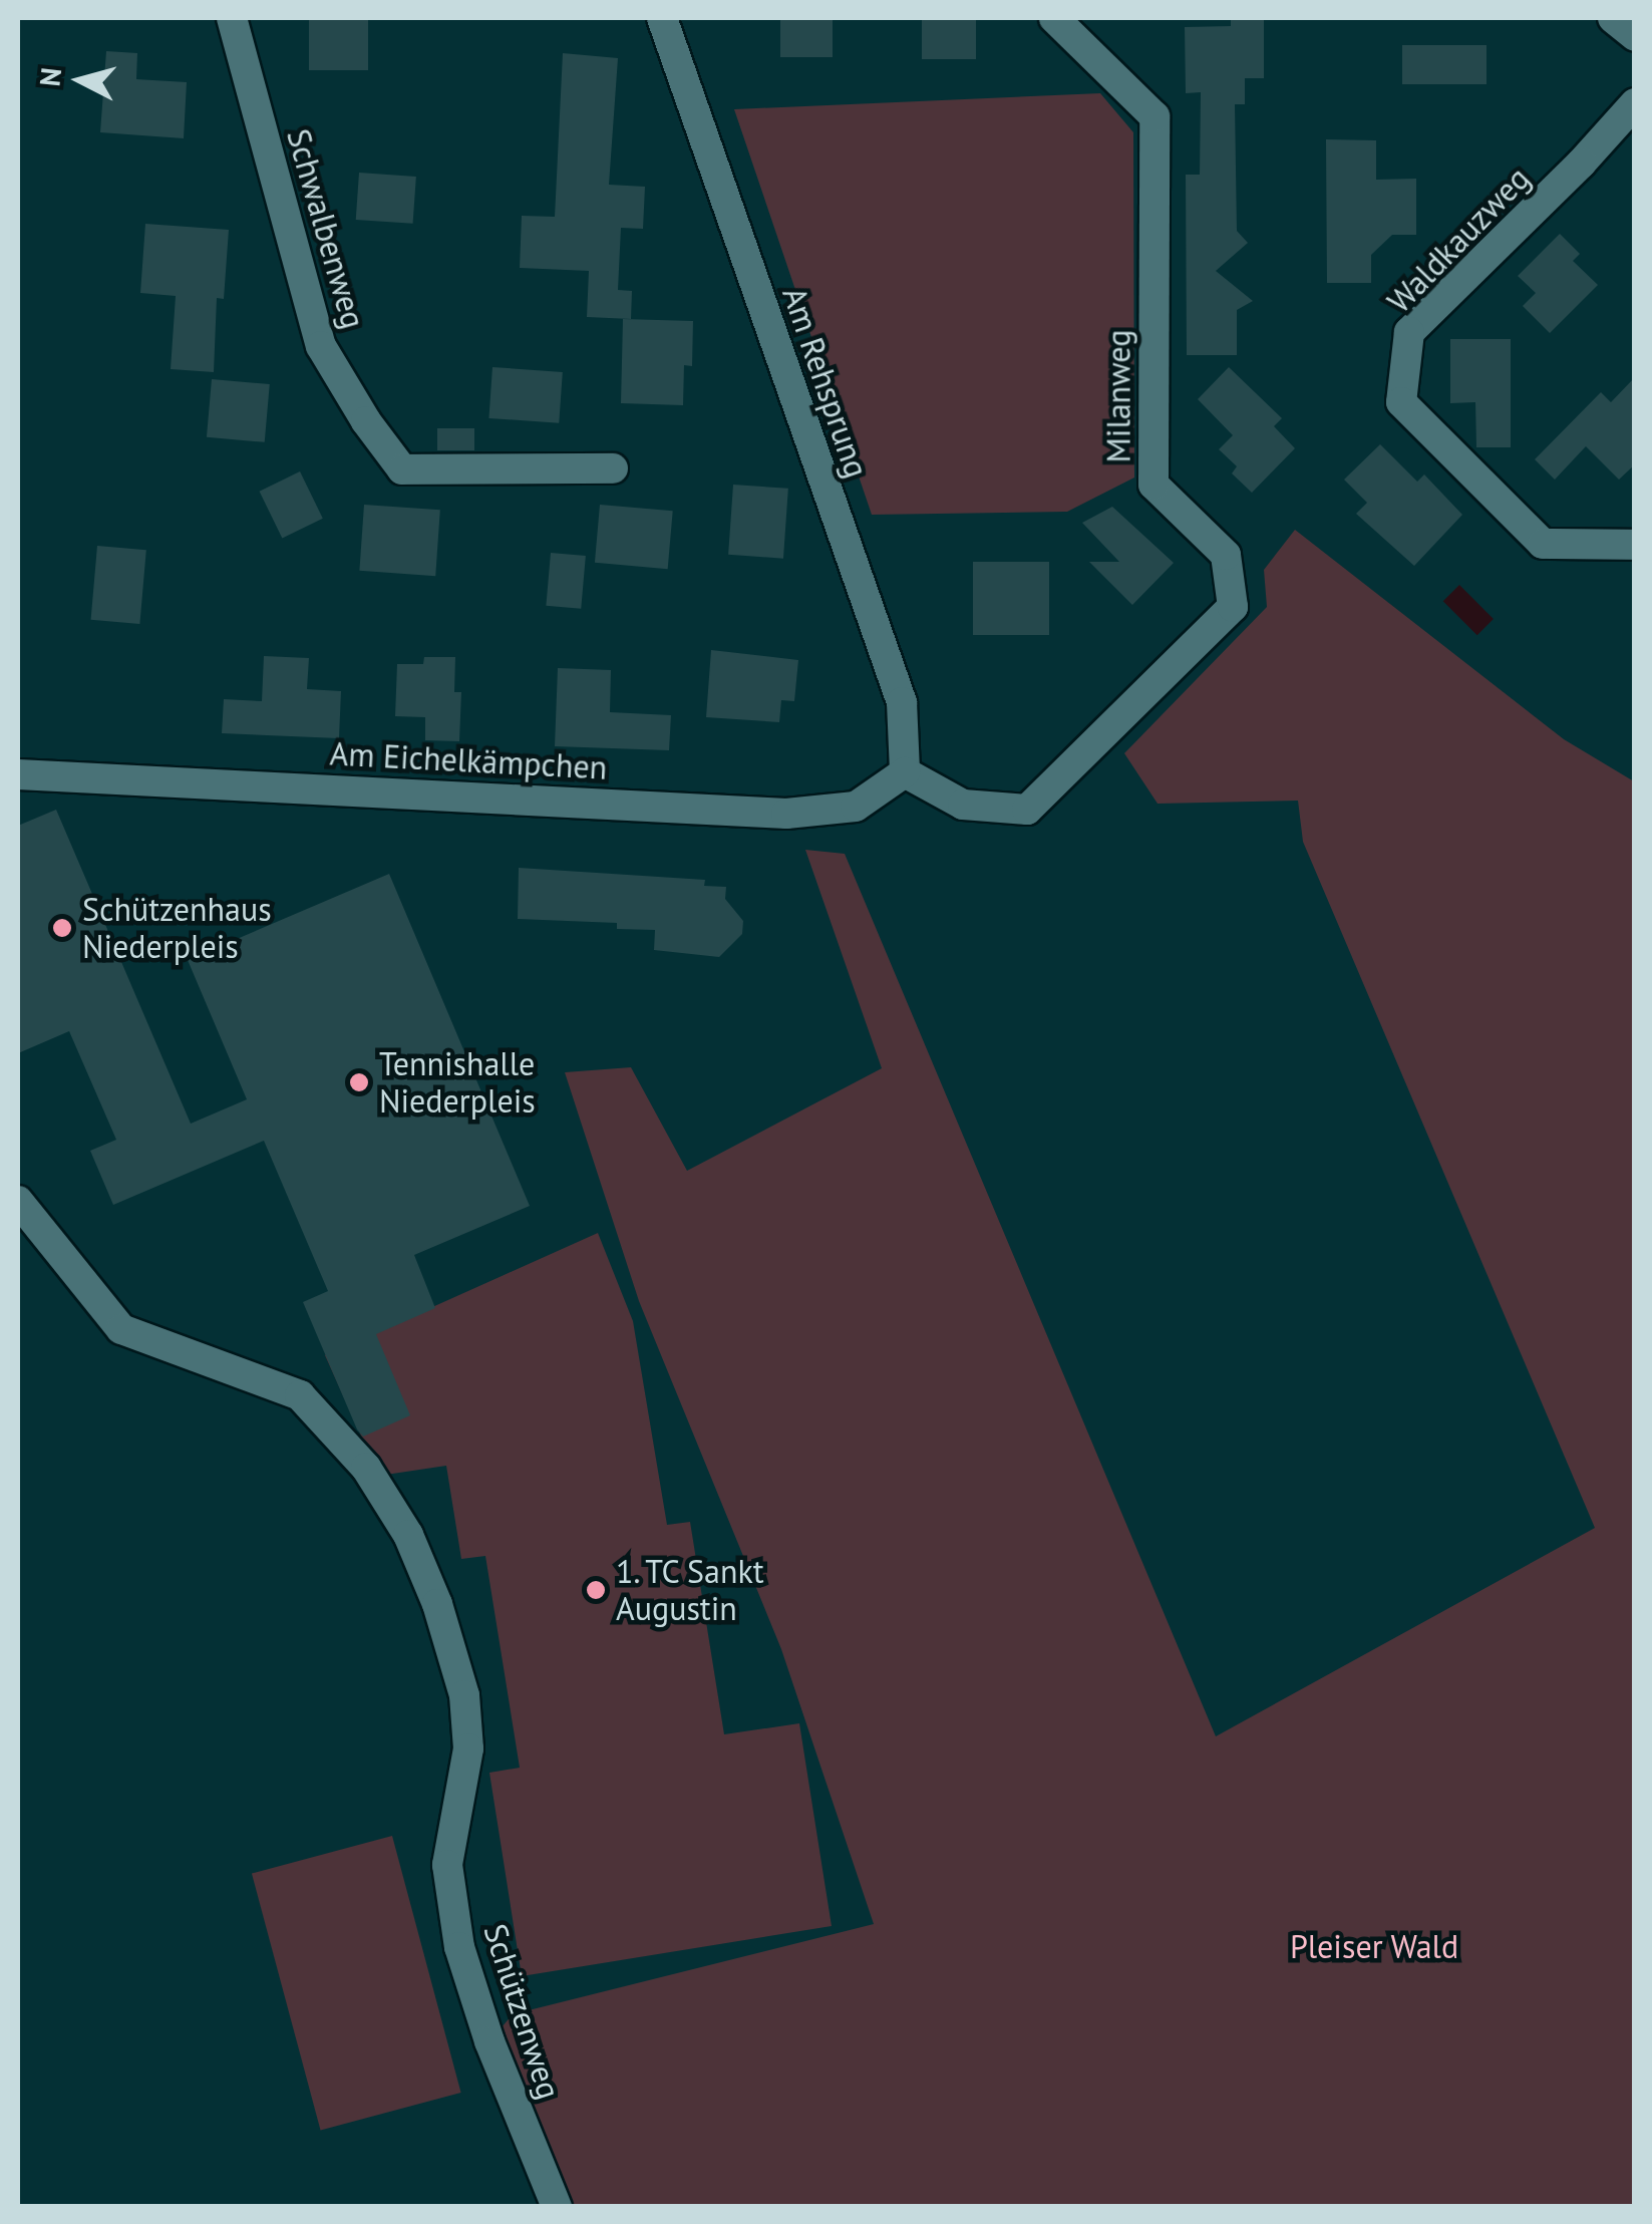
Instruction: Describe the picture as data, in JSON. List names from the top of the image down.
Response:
{
  "streets": {
    "street": [
      "Schwalbenweg",
      "Waldkauzweg",
      "Am Rehsprung",
      "Milanweg",
      "Am Eichelkämpchen",
      "Schützenweg"
    ]
  },
  "crossings": [
    ["Am Rehsprung", "Milanweg"],
    ["Am Rehsprung", "Am Eichelkämpchen"],
    ["Milanweg", "Am Eichelkämpchen"]
  ],
  "parks": ["Pleiser Wald"],
  "places": ["Schützenhaus Niederpleis", "Tennishalle Niederpleis", "1. TC Sankt Augustin"],
  "north": "left"
}
